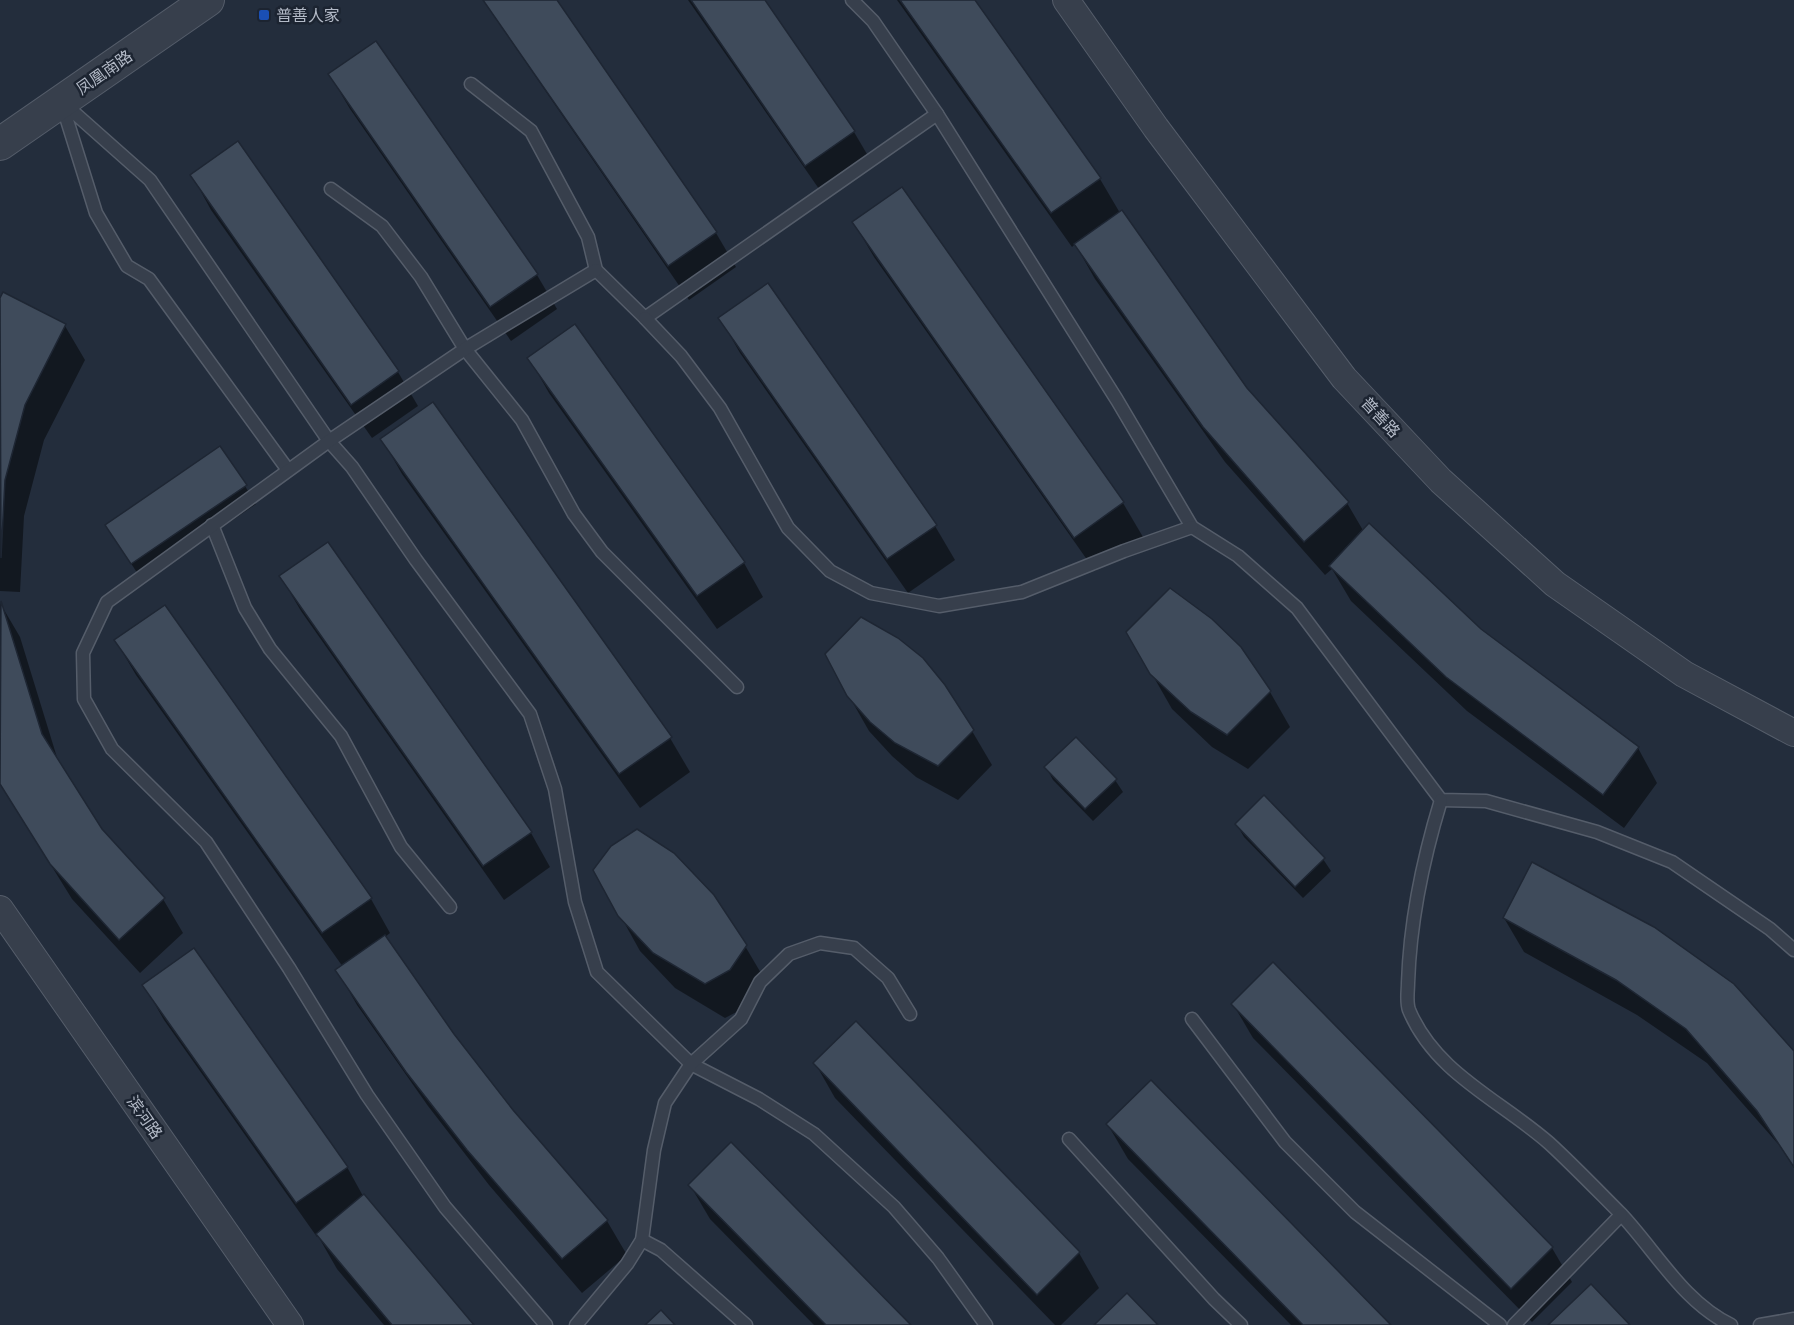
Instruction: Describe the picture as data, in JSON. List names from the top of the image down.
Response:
{
  "streets": {
    "street": ["凤凰南路", "普善路", "滨河路"]
  },
  "places": {
    "transit": ["普善人家"]
  }
}
